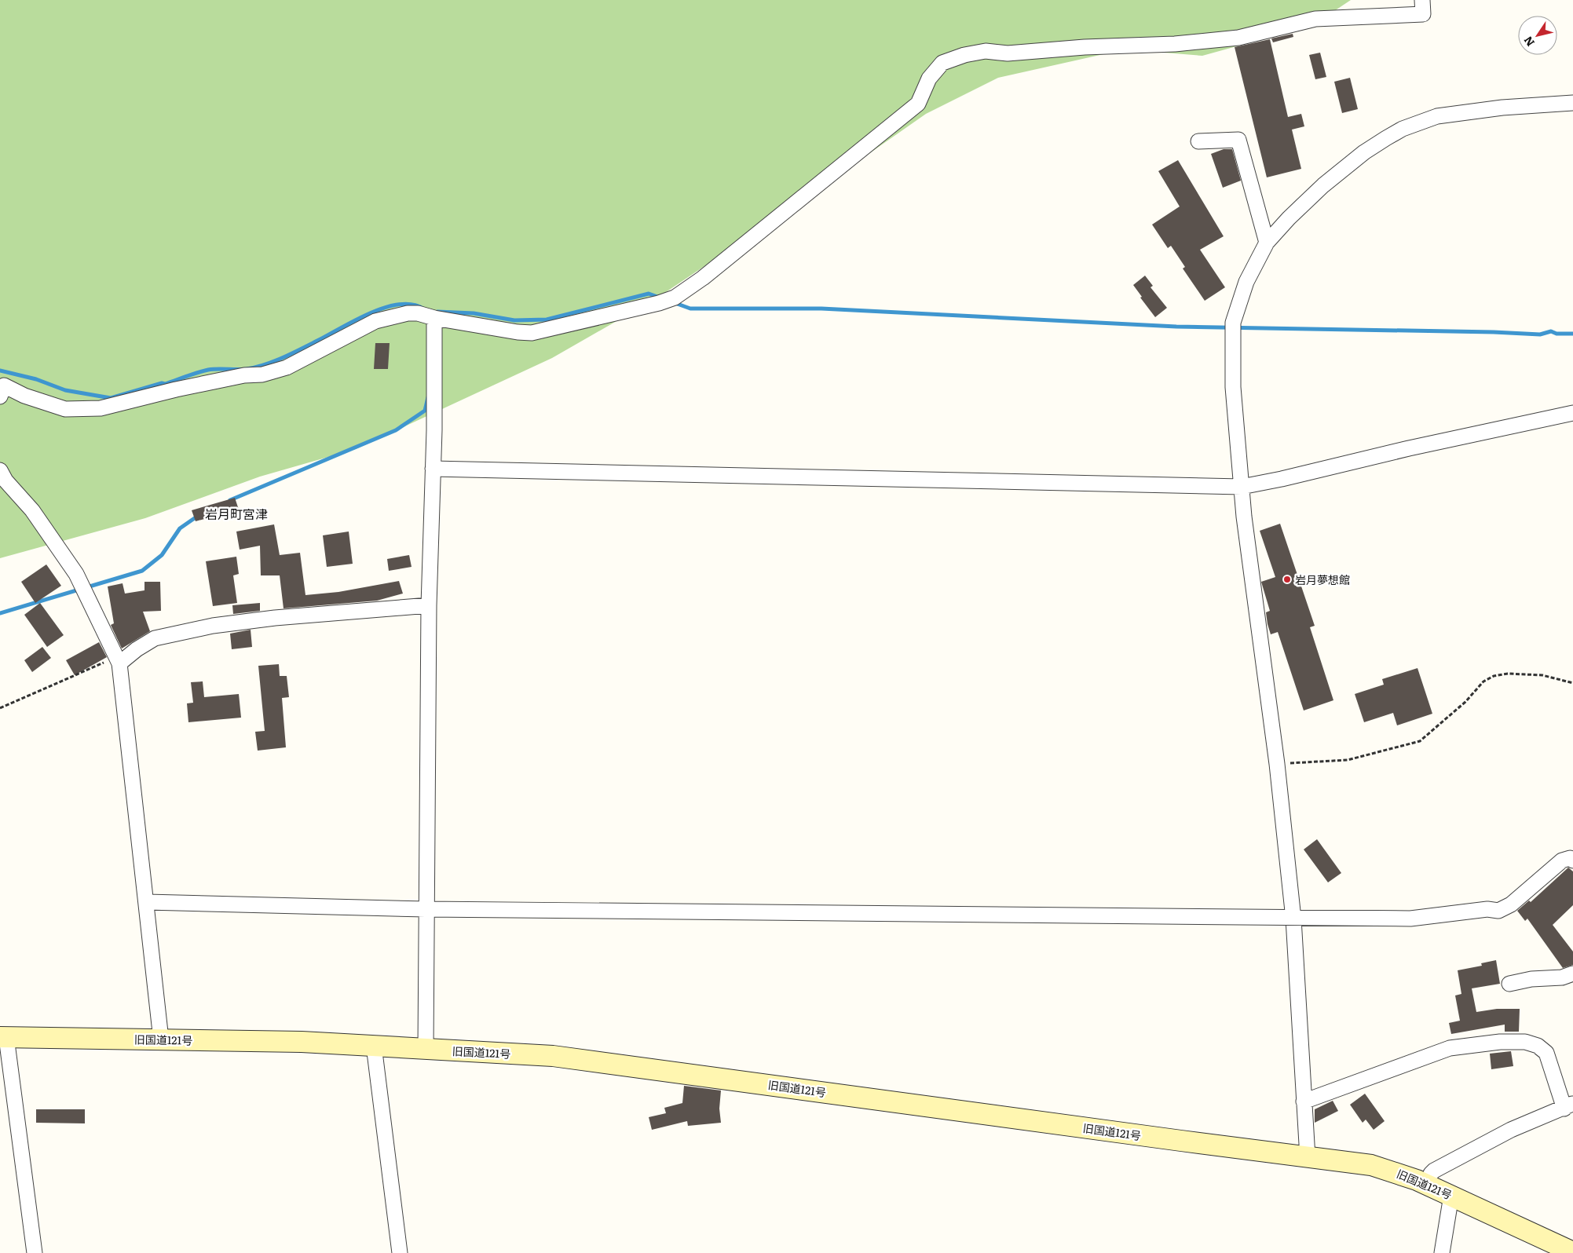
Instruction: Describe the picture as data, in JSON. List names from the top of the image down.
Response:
{
  "streets": {
    "street": ["旧国道121号"]
  },
  "districts": ["岩月町宮津"],
  "places": ["岩月夢想館"],
  "north": "bottom left"
}
